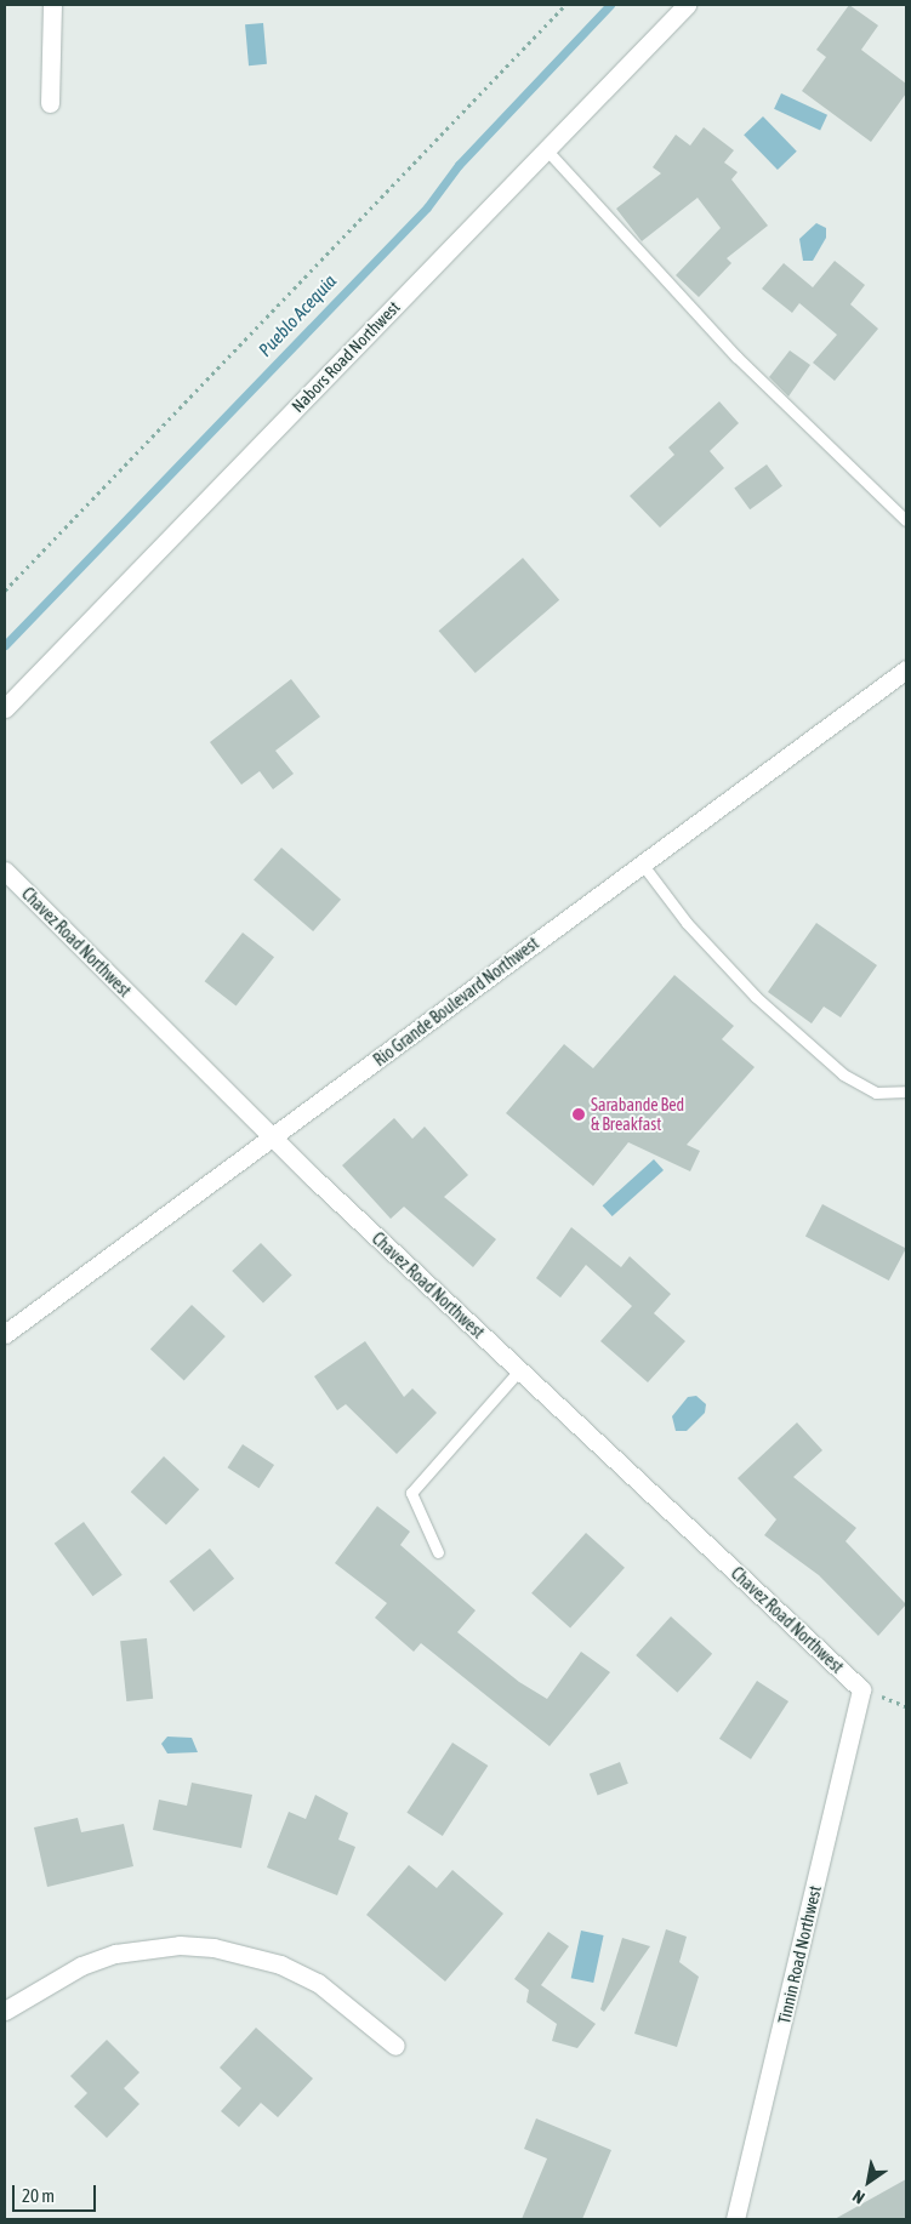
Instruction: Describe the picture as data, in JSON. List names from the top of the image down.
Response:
{
  "streets": {
    "street": [
      "Nabors Road Northwest",
      "Chavez Road Northwest",
      "Rio Grande Boulevard Northwest",
      "Tinnin Road Northwest"
    ]
  },
  "crossings": [
    ["Chavez Road Northwest", "Rio Grande Boulevard Northwest"],
    ["Chavez Road Northwest", "Tinnin Road Northwest"]
  ],
  "water": ["Pueblo Acequia"],
  "places": ["Sarabande Bed & Breakfast"],
  "scale_bar": "20 m",
  "north": "bottom left"
}
